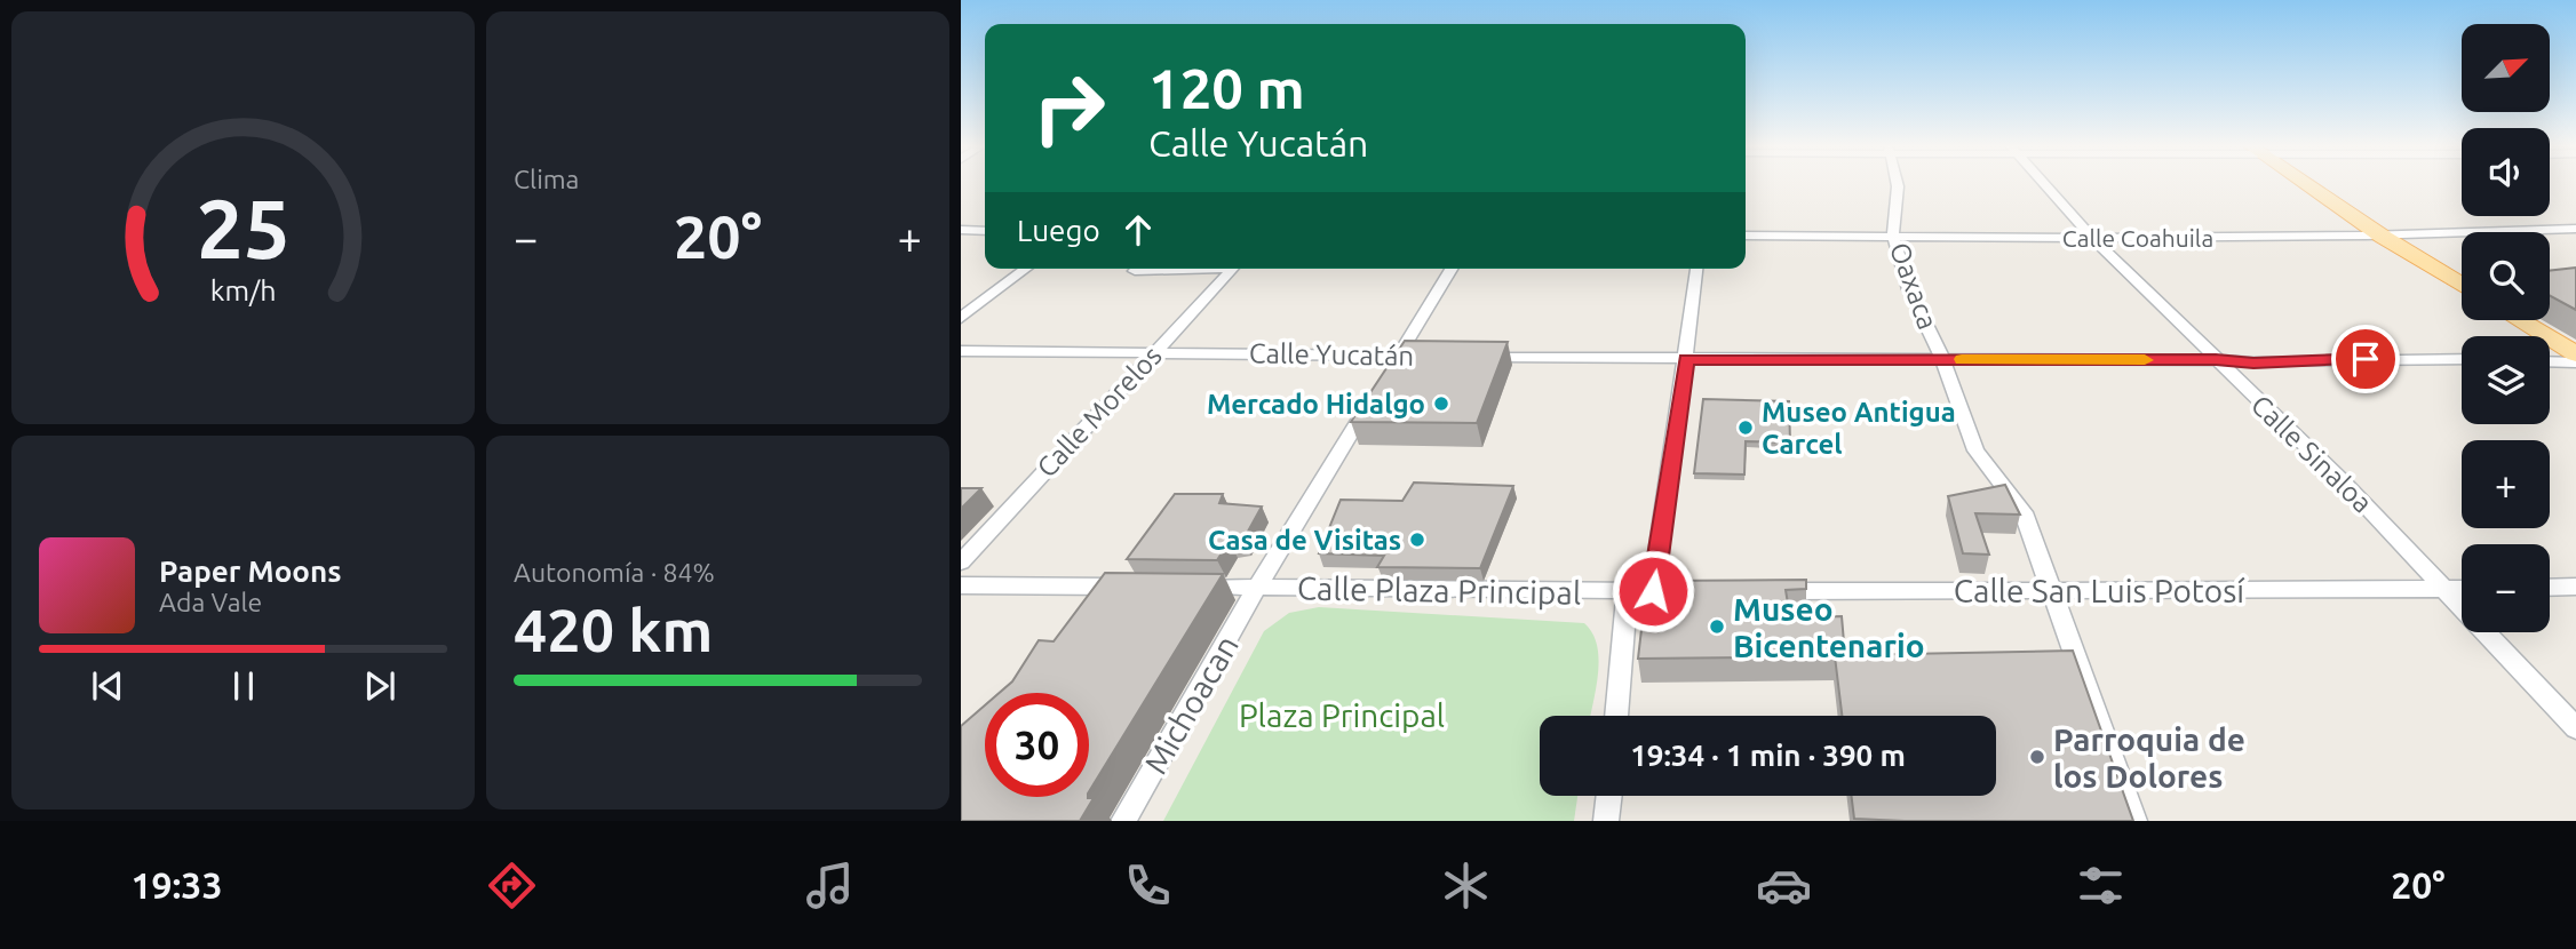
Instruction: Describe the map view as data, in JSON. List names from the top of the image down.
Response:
{
  "streets": {
    "street": [
      "Calle Coahuila",
      "Oaxaca",
      "Calle Yucatán",
      "Calle Morelos",
      "Calle Sinaloa",
      "Calle Plaza Principal",
      "Calle San Luis Potosí",
      "Michoacan"
    ]
  },
  "crossings": [
    ["Calle Coahuila", "Oaxaca"],
    ["Calle Coahuila", "Calle Sinaloa"],
    ["Oaxaca", "Calle San Luis Potosí"],
    ["Calle Yucatán", "Calle Morelos"],
    ["Calle Sinaloa", "Calle San Luis Potosí"],
    ["Calle Plaza Principal", "Michoacan"]
  ],
  "parks": ["Plaza Principal"],
  "places": [
    "Mercado Hidalgo",
    "Museo Antigua Carcel",
    "Casa de Visitas",
    "Museo Bicentenario",
    "Parroquia de los Dolores"
  ],
  "north": "top right",
  "page": {
    "tile": [
      "Clima",
      ["Autonomía · 84%", "420 km"]
    ],
    "map_buttons": ["+", "−"],
    "turn": ["120 m", "Calle Yucatán"],
    "then": "Luego",
    "heat": ["−", "20°", "+"],
    "song": ["Paper Moons", "Ada Vale"],
    "limit": "30",
    "trip": "19:34 · 1 min · 390 m",
    "tabs": ["19:33", "20°"],
    "gauge": ["25", "km/h"]
  }
}
